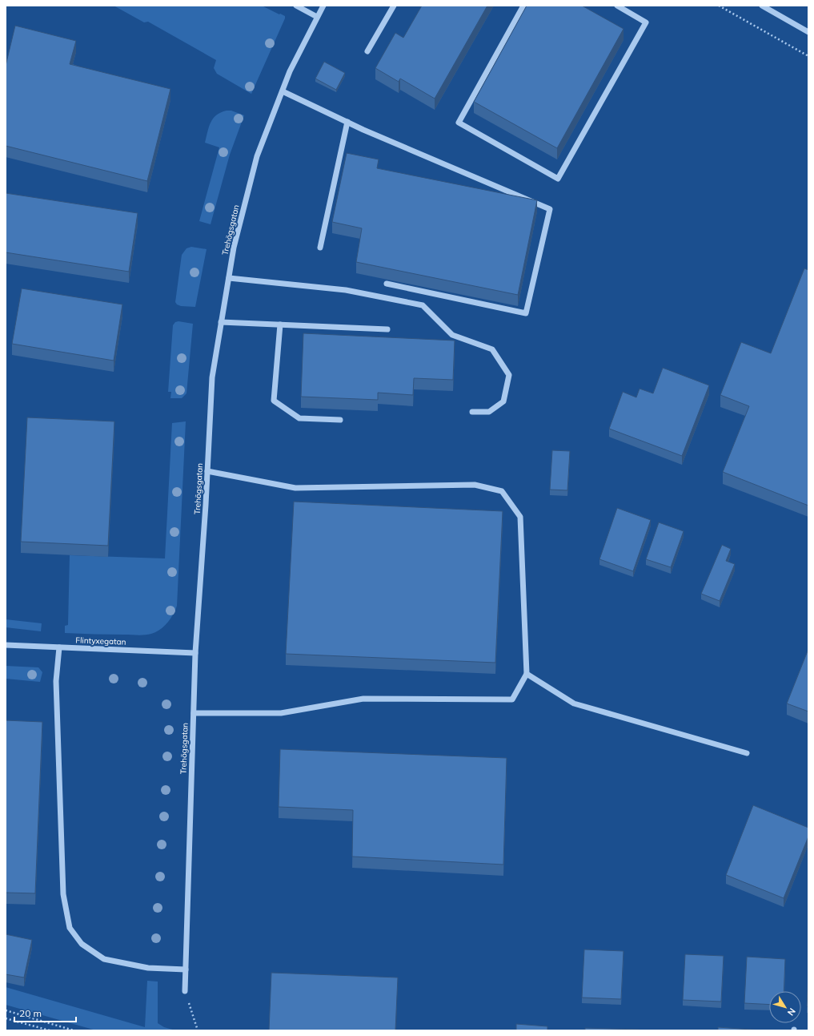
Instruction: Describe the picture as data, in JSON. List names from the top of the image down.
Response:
{
  "streets": {
    "street": ["Trehögsgatan", "Flintyxegatan"]
  },
  "crossings": [
    ["Trehögsgatan", "Flintyxegatan"]
  ],
  "scale_bar": "20 m",
  "north": "bottom right"
}
